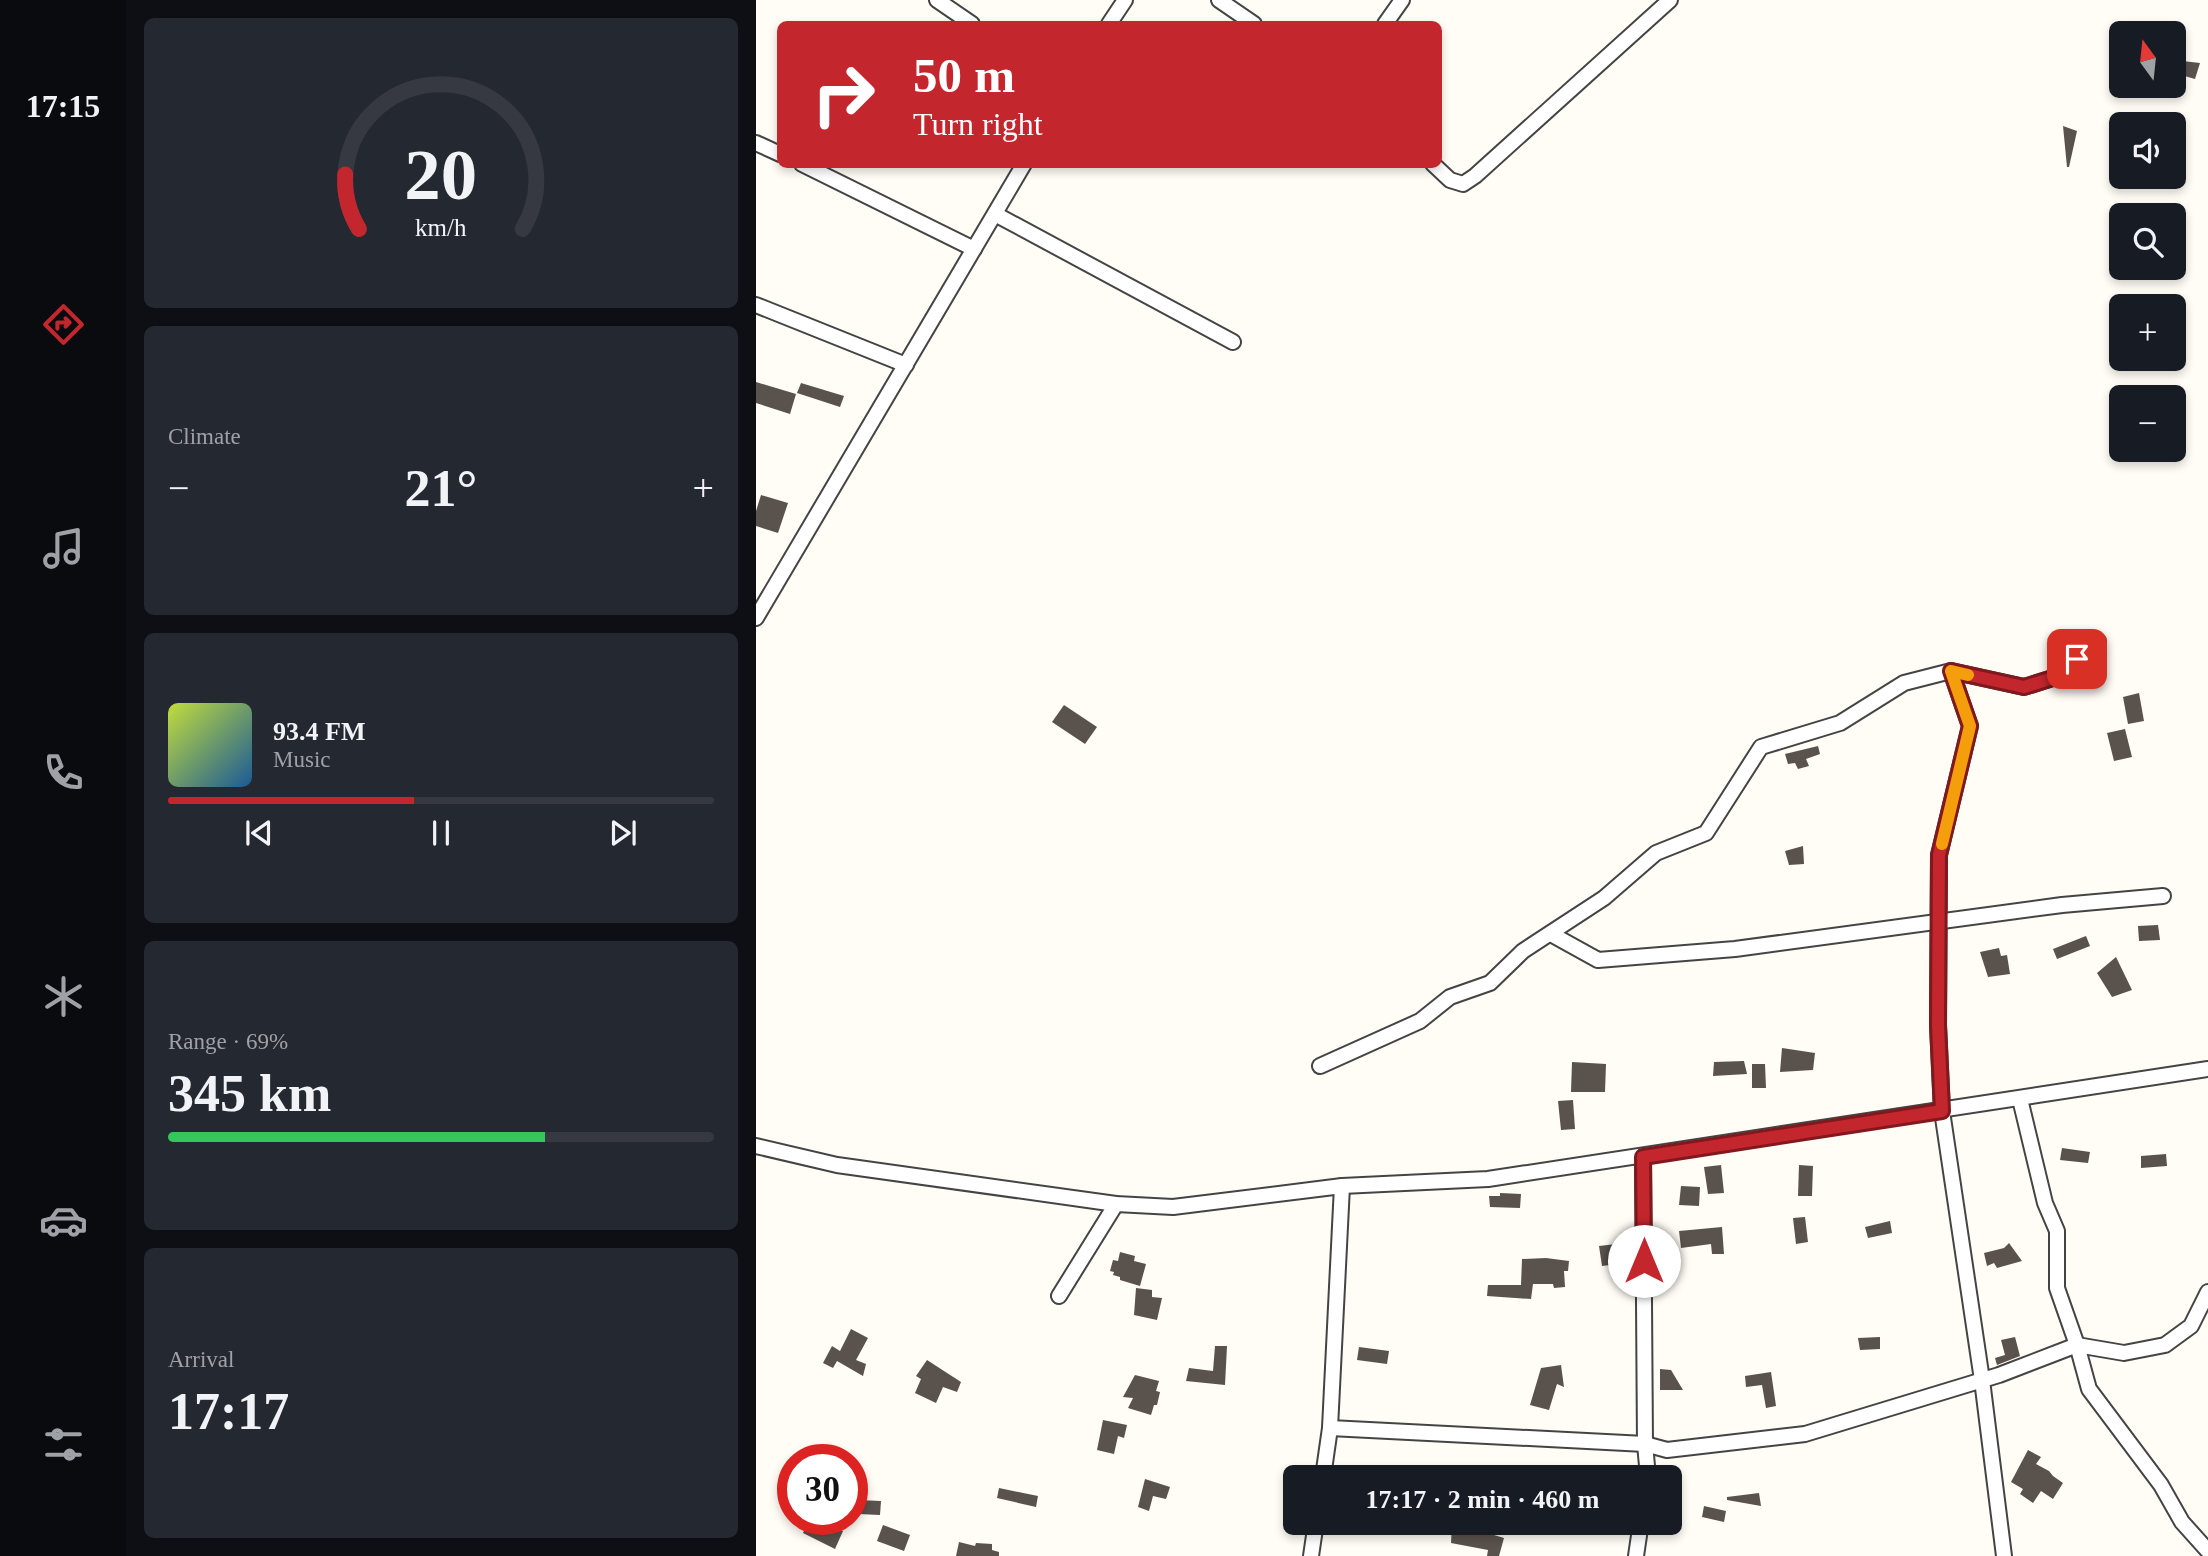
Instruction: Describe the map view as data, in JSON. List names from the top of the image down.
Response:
{
  "north": "top",
  "page": {
    "tabs": "17:15",
    "map_buttons": ["+", "−"],
    "turn": ["50 m", "Turn right"],
    "tile": [
      "Climate",
      ["Range · 69%", "345 km"],
      ["Arrival", "17:17"]
    ],
    "heat": ["−", "21°", "+"],
    "song": ["93.4 FM", "Music"],
    "limit": "30",
    "trip": "17:17 · 2 min · 460 m",
    "gauge": ["20", "km/h"]
  }
}
